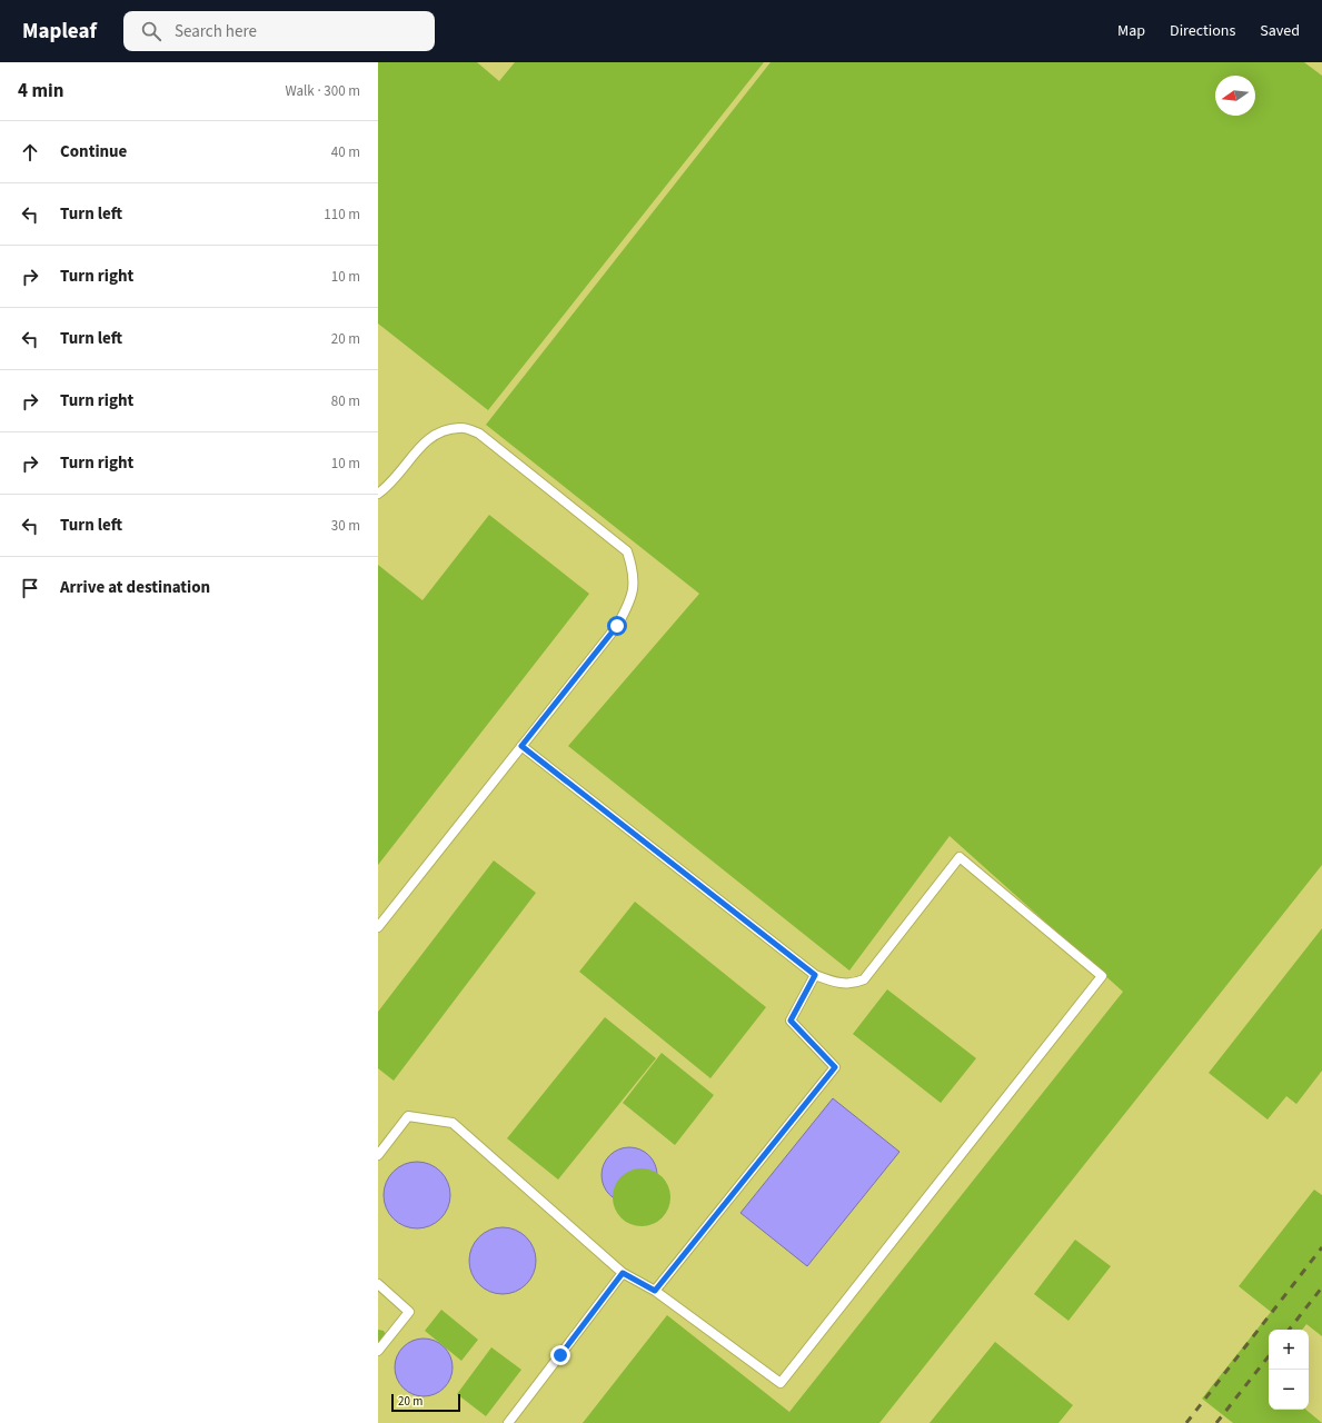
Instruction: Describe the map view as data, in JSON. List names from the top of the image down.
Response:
{
  "scale_bar": "20 m",
  "north": "left",
  "page": {
    "header": "Mapleaf",
    "search": "Search here",
    "nav": ["Map", "Directions", "Saved"],
    "heading": ["4 min", "Walk · 300 m"],
    "list": [
      ["Continue", "40 m"],
      ["Turn left", "110 m"],
      ["Turn right", "10 m"],
      ["Turn left", "20 m"],
      ["Turn right", "80 m"],
      ["Turn right", "10 m"],
      ["Turn left", "30 m"],
      "Arrive at destination"
    ],
    "map_buttons": ["+", "−"],
    "scale": "20 m"
  }
}
